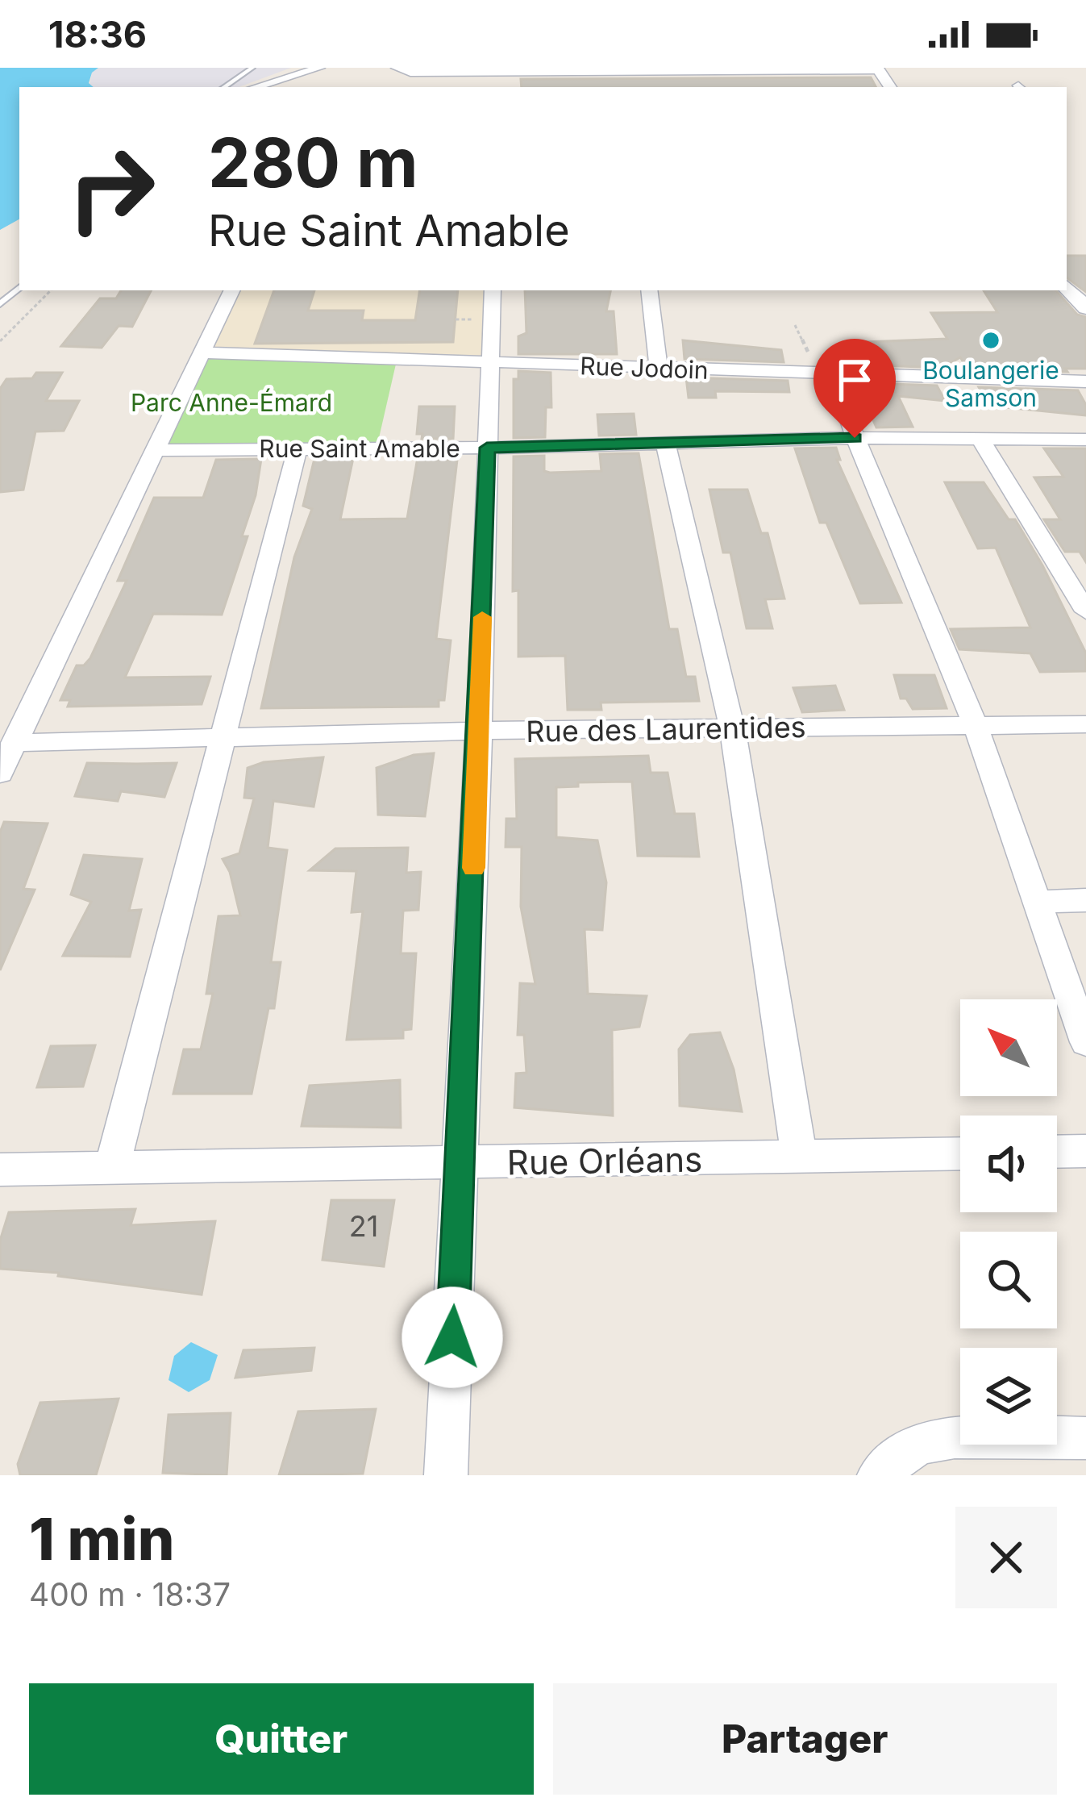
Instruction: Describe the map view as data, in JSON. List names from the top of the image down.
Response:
{
  "streets": {
    "street": [
      "Rue Jodoin",
      "Rue Saint Amable",
      "Rue des Laurentides",
      "Rue Orléans"
    ]
  },
  "parks": ["Parc Anne-Émard"],
  "places": ["Boulangerie Samson"],
  "house_numbers": ["21"],
  "north": "top left",
  "page": {
    "status": "18:36",
    "turn": ["280 m", "Rue Saint Amable"],
    "heading": ["1 min", "400 m · 18:37"],
    "buttons": ["Quitter", "Partager"]
  }
}
